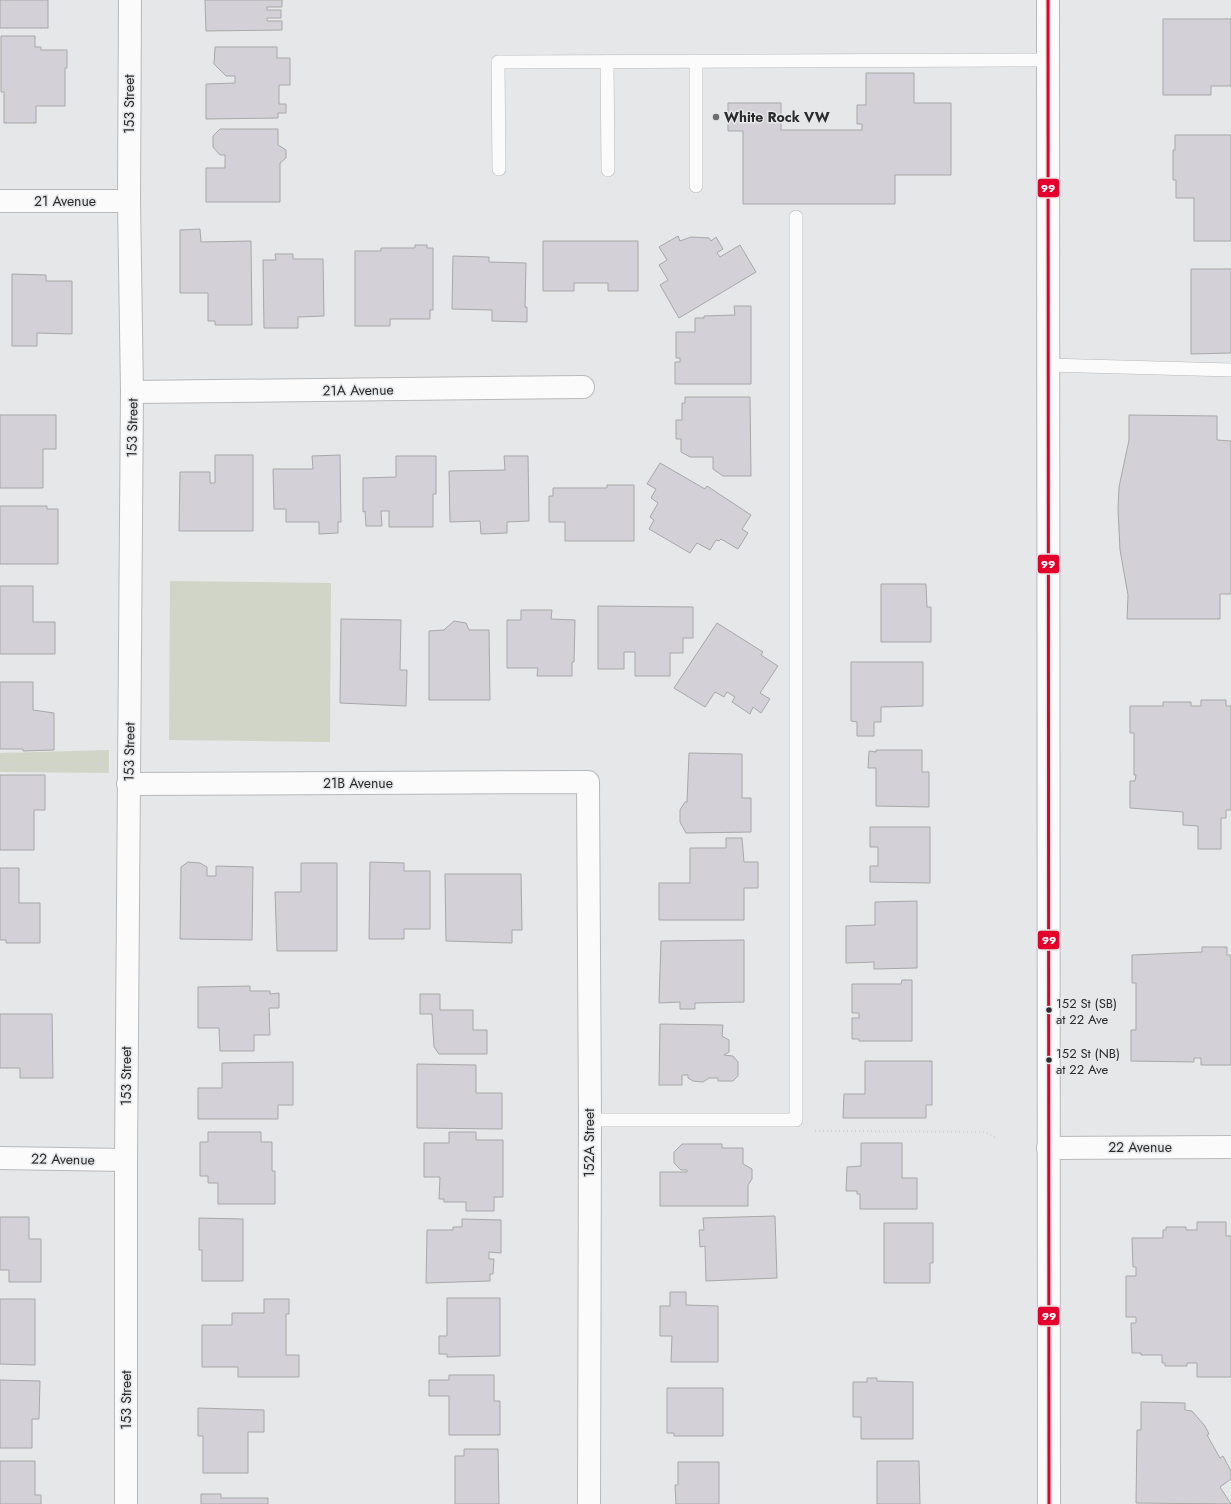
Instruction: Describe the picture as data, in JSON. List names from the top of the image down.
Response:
{
  "streets": {
    "street": [
      "153 Street",
      "21 Avenue",
      "21A Avenue",
      "21B Avenue",
      "152A Street",
      "22 Avenue"
    ]
  },
  "crossings": [
    ["153 Street", "21 Avenue"],
    ["153 Street", "21A Avenue"],
    ["153 Street", "21B Avenue"],
    ["153 Street", "22 Avenue"],
    ["21B Avenue", "152A Street"]
  ],
  "places": ["White Rock VW", "152 St (SB) at 22 Ave", "152 St (NB) at 22 Ave"],
  "lines": ["transit line 99"]
}
